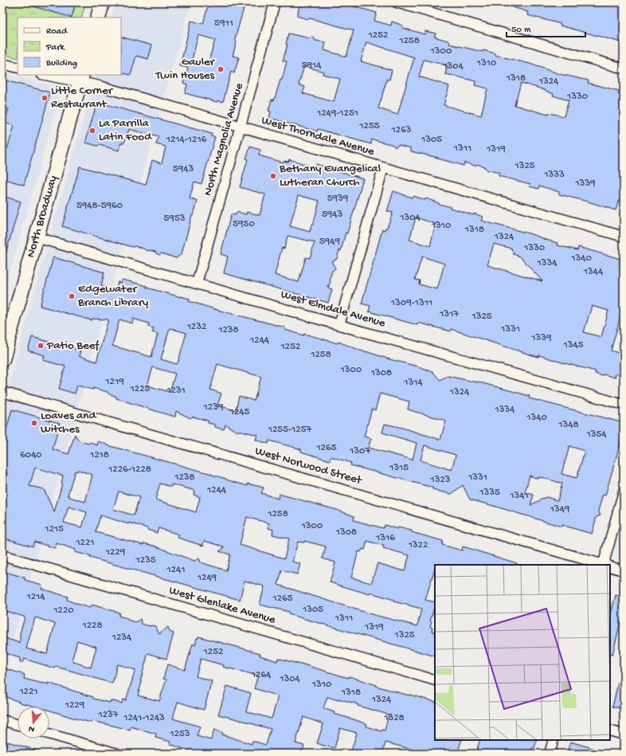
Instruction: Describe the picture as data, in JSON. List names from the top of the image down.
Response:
{
  "streets": {
    "main road": ["North Broadway"],
    "street": [
      "West Thorndale Avenue",
      "North Magnolia Avenue",
      "West Elmdale Avenue",
      "West Norwood Street",
      "West Glenlake Avenue"
    ]
  },
  "crossings": [
    ["West Thorndale Avenue", "North Magnolia Avenue"],
    ["West Thorndale Avenue", "North Broadway"],
    ["North Magnolia Avenue", "West Elmdale Avenue"],
    ["North Broadway", "West Elmdale Avenue"]
  ],
  "places": [
    "Gauler Twin Houses",
    "Little Corner Restaurant",
    "La Parrilla Latin Food",
    "Bethany Evangelical Lutheran Church",
    "Edgewater Branch Library",
    "Patio Beef",
    "Loaves and Witches"
  ],
  "house_numbers": [
    "5911",
    "1252",
    "1258",
    "1300",
    "1310",
    "5914",
    "1304",
    "1318",
    "1324",
    "1330",
    "1249-1251",
    "1255",
    "1263",
    "1214-1216",
    "1305",
    "1311",
    "1319",
    "1325",
    "5943",
    "1333",
    "1339",
    "5939",
    "5948-5960",
    "5943",
    "1304",
    "5953",
    "5950",
    "1310",
    "1318",
    "1324",
    "5949",
    "1330",
    "1340",
    "1334",
    "1344",
    "1309-1311",
    "1317",
    "1325",
    "1232",
    "1331",
    "1238",
    "1339",
    "1244",
    "1345",
    "1252",
    "1258",
    "1300",
    "1308",
    "1219",
    "1314",
    "1225",
    "1231",
    "1324",
    "1239",
    "1334",
    "1245",
    "1340",
    "1348",
    "1255-1257",
    "1354",
    "1265",
    "1307",
    "6040",
    "1218",
    "1315",
    "1226-1228",
    "1238",
    "1331",
    "1323",
    "1244",
    "1335",
    "1341",
    "1349",
    "1258",
    "1300",
    "1215",
    "1308",
    "1316",
    "1221",
    "1322",
    "1229",
    "1235",
    "1241",
    "1249",
    "1214",
    "1265",
    "1305",
    "1220",
    "1311",
    "1228",
    "1319",
    "1325",
    "1234",
    "1252",
    "1264",
    "1304",
    "1310",
    "1221",
    "1318",
    "1324",
    "1229",
    "1237",
    "1241-1243",
    "1328",
    "1253"
  ],
  "legend": ["Road", "Park", "Building"],
  "scale_bar": "50 m",
  "north": "bottom"
}
